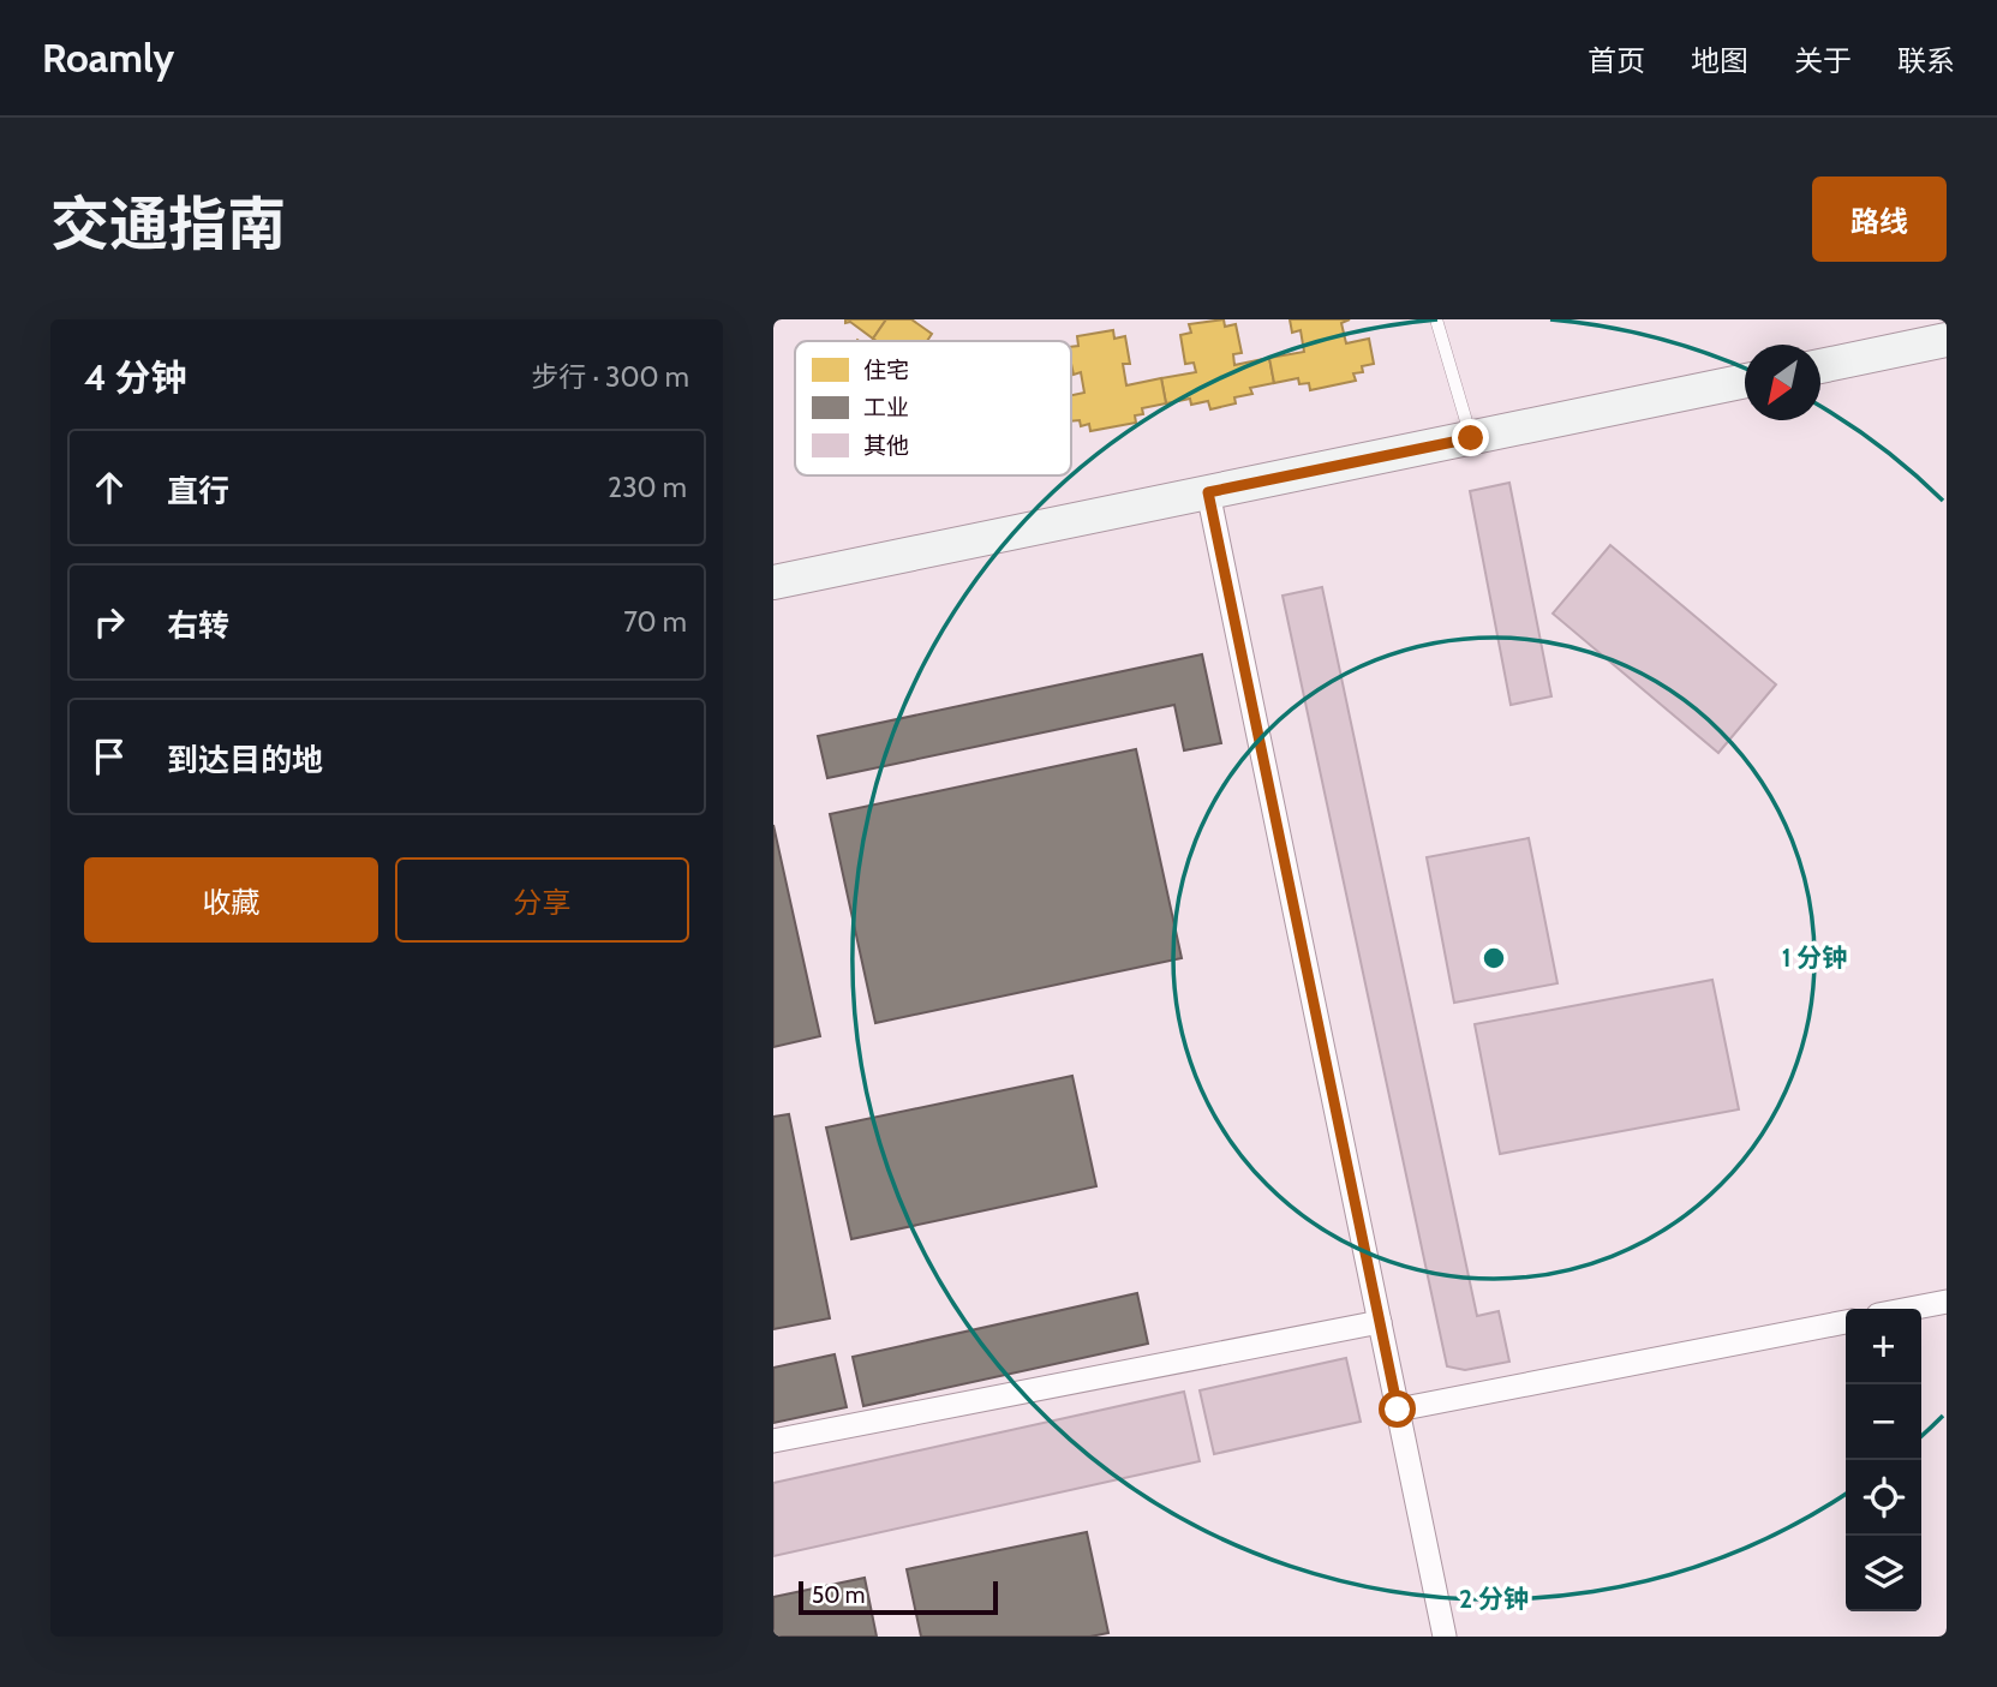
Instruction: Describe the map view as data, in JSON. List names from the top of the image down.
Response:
{
  "legend": ["住宅", "工业", "其他"],
  "scale_bar": "50 m",
  "north": "bottom left",
  "page": {
    "header": "Roamly",
    "nav": [
      "首页",
      "地图",
      "关于",
      "联系"
    ],
    "title": "交通指南",
    "buttons": [
      "路线",
      ["收藏", "分享"]
    ],
    "heading": ["4 分钟", "步行 · 300 m"],
    "list": [
      ["直行", "230 m"],
      ["右转", "70 m"],
      "到达目的地"
    ],
    "map_buttons": ["+", "−"],
    "scale": "50 m"
  },
  "rings": ["1 分钟", "2 分钟"]
}
